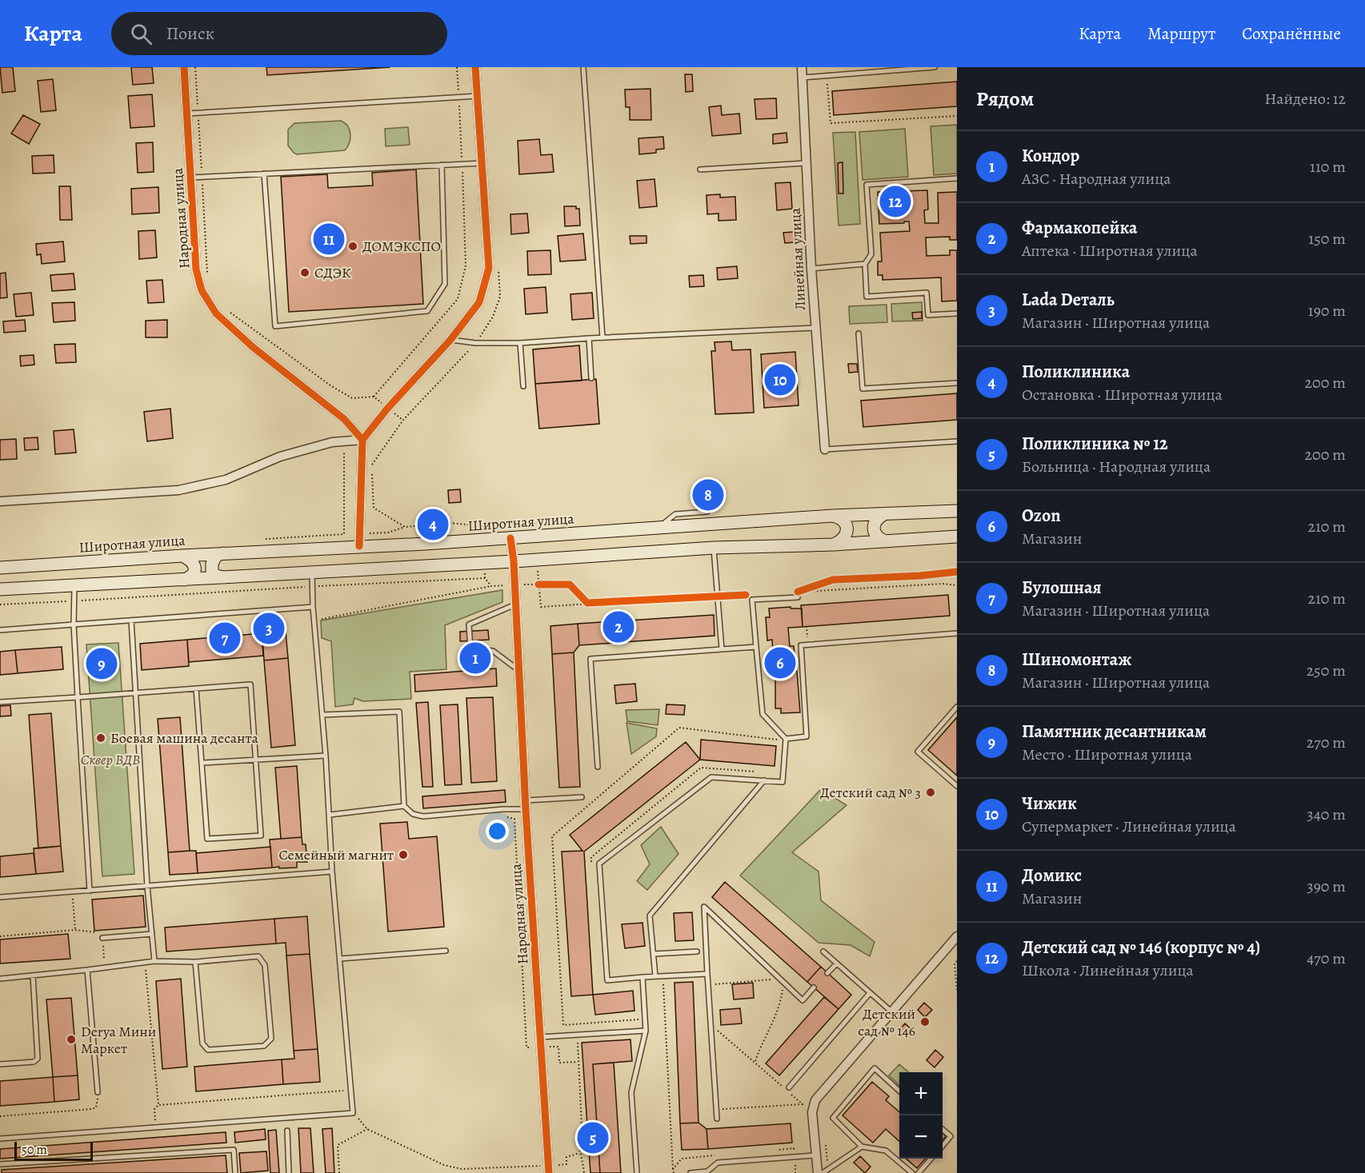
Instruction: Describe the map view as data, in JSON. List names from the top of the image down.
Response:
{
  "streets": {
    "main road": ["Широтная улица"],
    "street": ["Народная улица", "Линейная улица"]
  },
  "crossings": [
    ["Народная улица", "Широтная улица"]
  ],
  "parks": ["Сквер ВДВ"],
  "places": [
    "ДОМЭКСПО",
    "СДЭК",
    "Боевая машина десанта",
    "Детский сад № 3",
    "Семейный магнит",
    "Детский сад № 146",
    "Derya Мини Маркет"
  ],
  "scale_bar": "50 m",
  "page": {
    "header": "Карта",
    "search": "Поиск",
    "nav": ["Карта", "Маршрут", "Сохранённые"],
    "heading": ["Рядом", "Найдено: 12"],
    "list": [
      {
        "mark": "1",
        "name": "Кондор",
        "note": "АЗС · Народная улица",
        "value": "110 m"
      },
      {
        "mark": "2",
        "name": "Фармакопейка",
        "note": "Аптека · Широтная улица",
        "value": "150 m"
      },
      {
        "mark": "3",
        "name": "Lada Dеталь",
        "note": "Магазин · Широтная улица",
        "value": "190 m"
      },
      {
        "mark": "4",
        "name": "Поликлиника",
        "note": "Остановка · Широтная улица",
        "value": "200 m"
      },
      {
        "mark": "5",
        "name": "Поликлиника № 12",
        "note": "Больница · Народная улица",
        "value": "200 m"
      },
      {
        "mark": "6",
        "name": "Ozon",
        "note": "Магазин",
        "value": "210 m"
      },
      {
        "mark": "7",
        "name": "Булошная",
        "note": "Магазин · Широтная улица",
        "value": "210 m"
      },
      {
        "mark": "8",
        "name": "Шиномонтаж",
        "note": "Магазин · Широтная улица",
        "value": "250 m"
      },
      {
        "mark": "9",
        "name": "Памятник десантникам",
        "note": "Место · Широтная улица",
        "value": "270 m"
      },
      {
        "mark": "10",
        "name": "Чижик",
        "note": "Супермаркет · Линейная улица",
        "value": "340 m"
      },
      {
        "mark": "11",
        "name": "Домикс",
        "note": "Магазин",
        "value": "390 m"
      },
      {
        "mark": "12",
        "name": "Детский сад № 146 (корпус № 4)",
        "note": "Школа · Линейная улица",
        "value": "470 m"
      }
    ],
    "pins": [
      "12",
      "11",
      "10",
      "8",
      "4",
      "2",
      "3",
      "7",
      "1",
      "6",
      "9",
      "5"
    ],
    "map_buttons": ["+", "−"],
    "scale": "50 m"
  }
}
